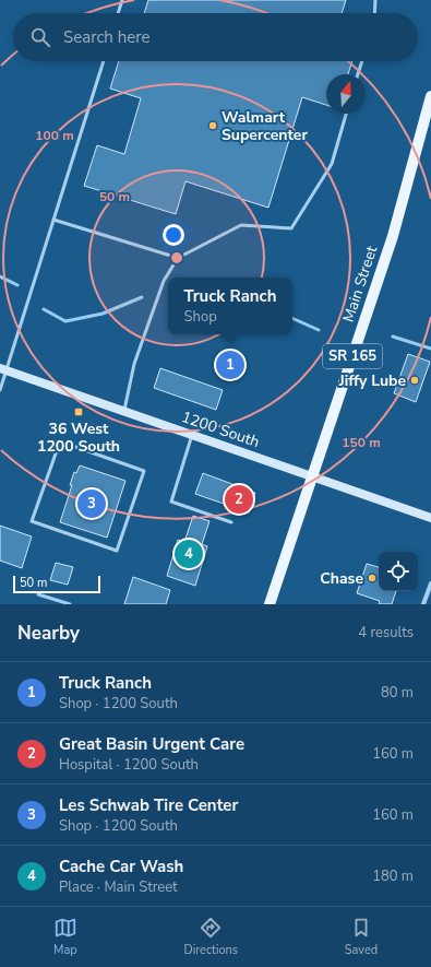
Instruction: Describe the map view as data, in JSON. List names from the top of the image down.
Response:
{
  "streets": {
    "main road": ["Main Street", "SR 165", "1200 South"]
  },
  "crossings": [
    ["Main Street", "1200 South"]
  ],
  "places": {
    "other": ["Walmart Supercenter", "Jiffy Lube", "Chase"],
    "transit": ["36 West 1200 South"]
  },
  "scale_bar": "50 m",
  "north": "top",
  "page": {
    "search": "Search here",
    "popup": ["Truck Ranch", "Shop"],
    "pins": [
      "1",
      "2",
      "3",
      "4"
    ],
    "scale": "50 m",
    "heading": ["Nearby", "4 results"],
    "list": [
      {
        "mark": "1",
        "name": "Truck Ranch",
        "note": "Shop · 1200 South",
        "value": "80 m"
      },
      {
        "mark": "2",
        "name": "Great Basin Urgent Care",
        "note": "Hospital · 1200 South",
        "value": "160 m"
      },
      {
        "mark": "3",
        "name": "Les Schwab Tire Center",
        "note": "Shop · 1200 South",
        "value": "160 m"
      },
      {
        "mark": "4",
        "name": "Cache Car Wash",
        "note": "Place · Main Street",
        "value": "180 m"
      }
    ],
    "nav": ["Map", "Directions", "Saved"]
  },
  "rings": ["100 m", "50 m", "150 m"]
}
